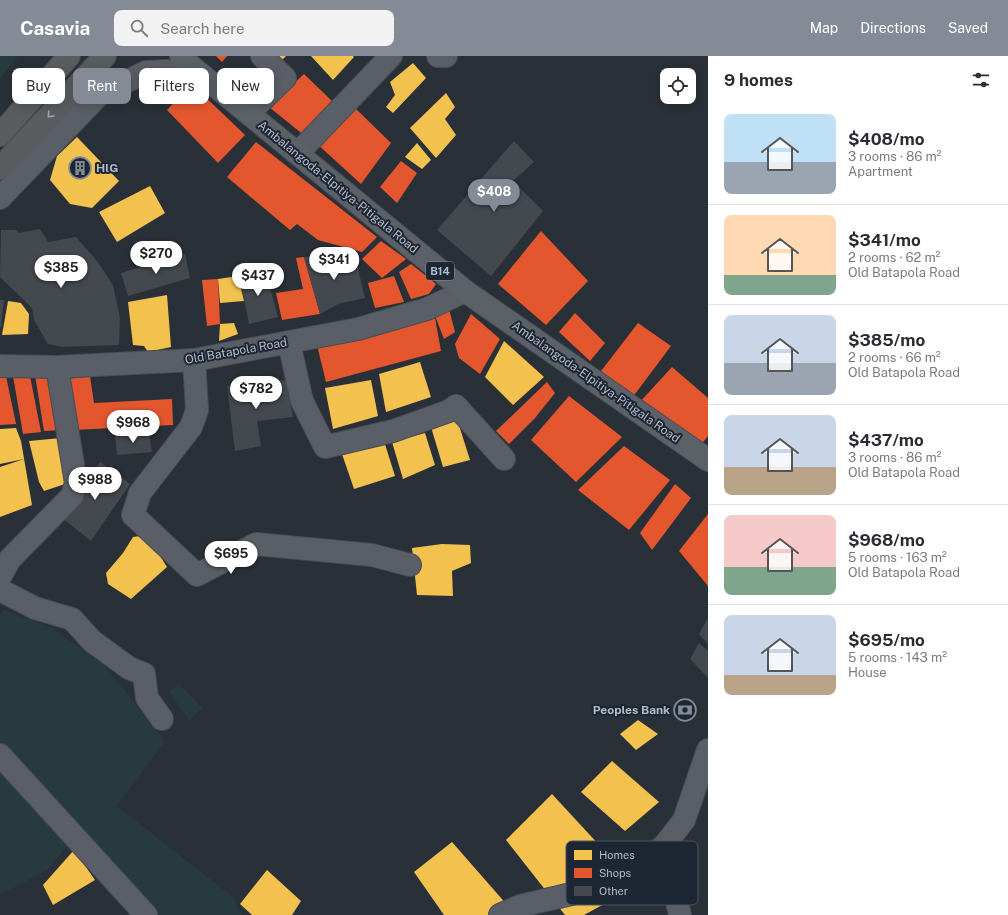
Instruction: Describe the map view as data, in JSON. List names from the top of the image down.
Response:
{
  "streets": {
    "main road": ["Ambalangoda-Elpitiya-Pitigala Road", "B14"],
    "street": ["Old Batapola Road"]
  },
  "crossings": [
    ["Ambalangoda-Elpitiya-Pitigala Road", "Old Batapola Road"]
  ],
  "places": {
    "building": ["HlG"],
    "bank": ["Peoples Bank"]
  },
  "legend": ["Homes", "Shops", "Other"],
  "page": {
    "header": "Casavia",
    "search": "Search here",
    "nav": ["Map", "Directions", "Saved"],
    "heading": "9 homes",
    "chip": [
      "Buy",
      "Rent",
      "Filters",
      "New"
    ],
    "list": [
      {
        "name": "$408/mo",
        "note": "3 rooms · 86 m² · Apartment"
      },
      {
        "name": "$341/mo",
        "note": "2 rooms · 62 m² · Old Batapola Road"
      },
      {
        "name": "$385/mo",
        "note": "2 rooms · 66 m² · Old Batapola Road"
      },
      {
        "name": "$437/mo",
        "note": "3 rooms · 86 m² · Old Batapola Road"
      },
      {
        "name": "$968/mo",
        "note": "5 rooms · 163 m² · Old Batapola Road"
      },
      {
        "name": "$695/mo",
        "note": "5 rooms · 143 m² · House"
      }
    ],
    "price": [
      "$408",
      "$270",
      "$341",
      "$385",
      "$437",
      "$782",
      "$968",
      "$988",
      "$695"
    ]
  }
}
